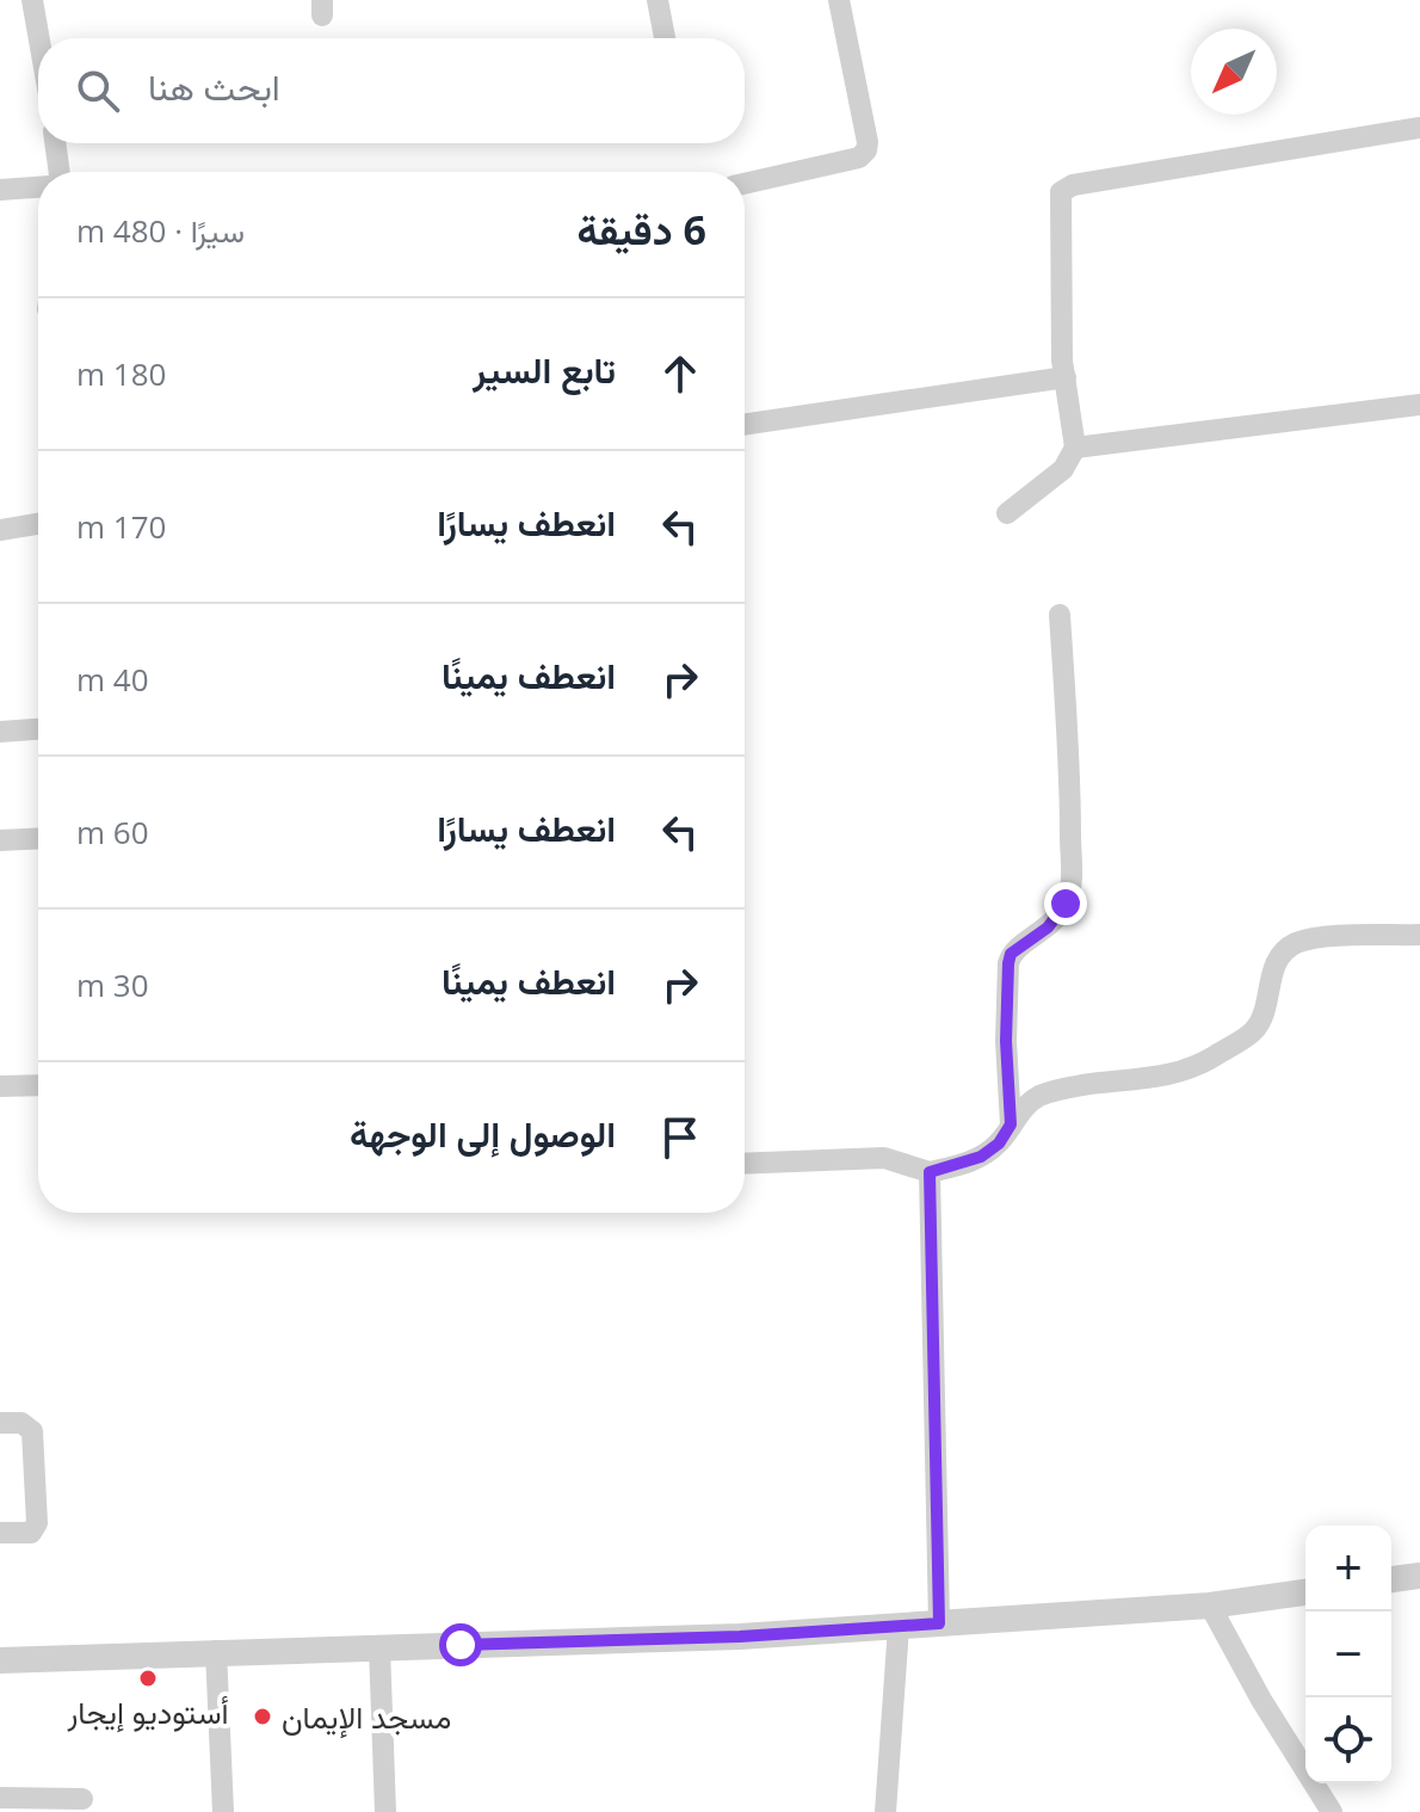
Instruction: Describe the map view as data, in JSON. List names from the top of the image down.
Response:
{
  "places": ["أستوديو إيجار", "مسجد الإيمان"],
  "north": "bottom left",
  "page": {
    "search": "ابحث هنا",
    "heading": ["6 دقيقة", "سيرًا · 480 m"],
    "list": [
      ["تابع السير", "180 m"],
      ["انعطف يسارًا", "170 m"],
      ["انعطف يمينًا", "40 m"],
      ["انعطف يسارًا", "60 m"],
      ["انعطف يمينًا", "30 m"],
      "الوصول إلى الوجهة"
    ],
    "map_buttons": ["+", "−"]
  }
}
